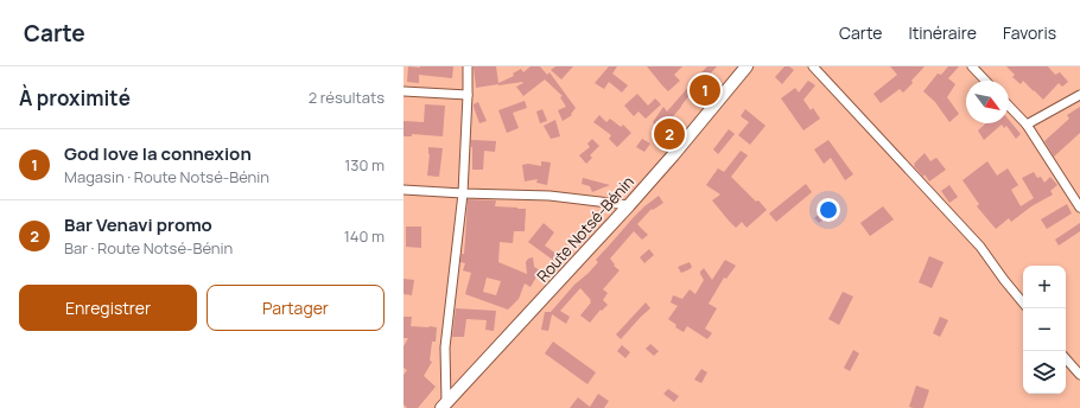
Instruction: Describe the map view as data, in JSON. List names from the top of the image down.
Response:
{
  "streets": {
    "main road": ["Route Notsé-Bénin"]
  },
  "north": "bottom right",
  "page": {
    "header": "Carte",
    "nav": ["Carte", "Itinéraire", "Favoris"],
    "heading": ["À proximité", "2 résultats"],
    "pins": ["1", "2"],
    "list": [
      {
        "mark": "1",
        "name": "God love la connexion",
        "note": "Magasin · Route Notsé-Bénin",
        "value": "130 m"
      },
      {
        "mark": "2",
        "name": "Bar Venavi promo",
        "note": "Bar · Route Notsé-Bénin",
        "value": "140 m"
      }
    ],
    "map_buttons": ["+", "−"],
    "buttons": ["Enregistrer", "Partager"]
  }
}
